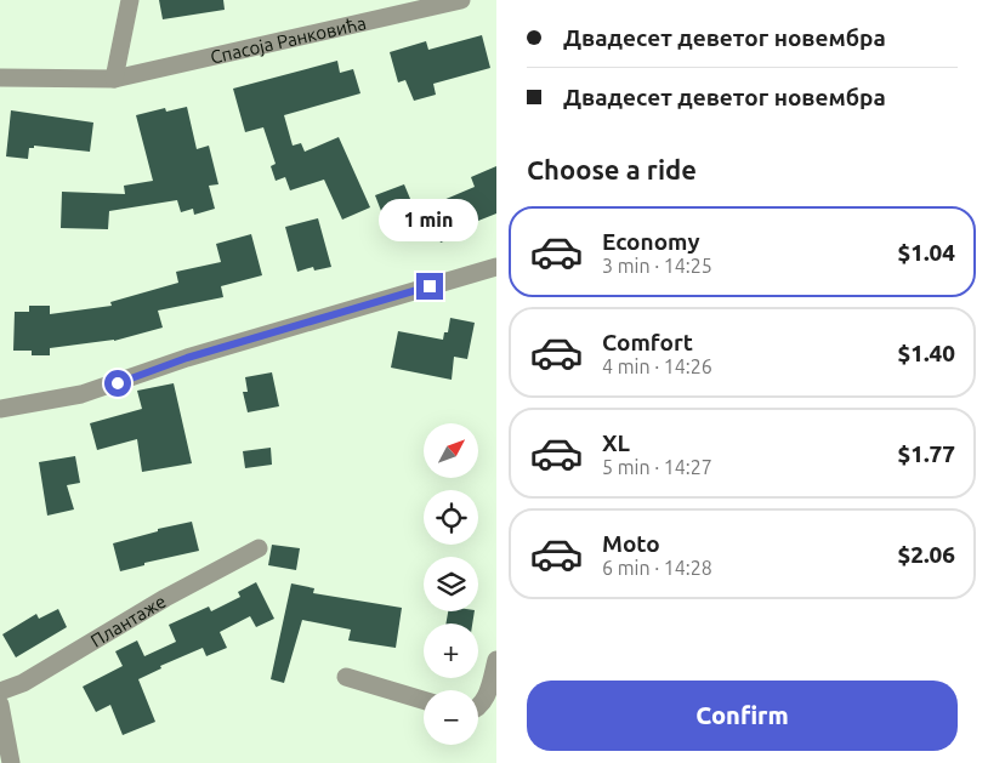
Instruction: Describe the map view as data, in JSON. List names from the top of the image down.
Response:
{
  "streets": {
    "street": ["Спасоја Ранковића", "Плантаже"]
  },
  "north": "top right",
  "page": {
    "banner": ["Двадесет деветог новембра", "Двадесет деветог новембра"],
    "heading": "Choose a ride",
    "bubble": "1 min",
    "list": [
      {
        "name": "Economy",
        "note": "3 min · 14:25",
        "value": "$1.04"
      },
      {
        "name": "Comfort",
        "note": "4 min · 14:26",
        "value": "$1.40"
      },
      {
        "name": "XL",
        "note": "5 min · 14:27",
        "value": "$1.77"
      },
      {
        "name": "Moto",
        "note": "6 min · 14:28",
        "value": "$2.06"
      }
    ],
    "map_buttons": ["+", "−"],
    "buttons": "Confirm"
  }
}
